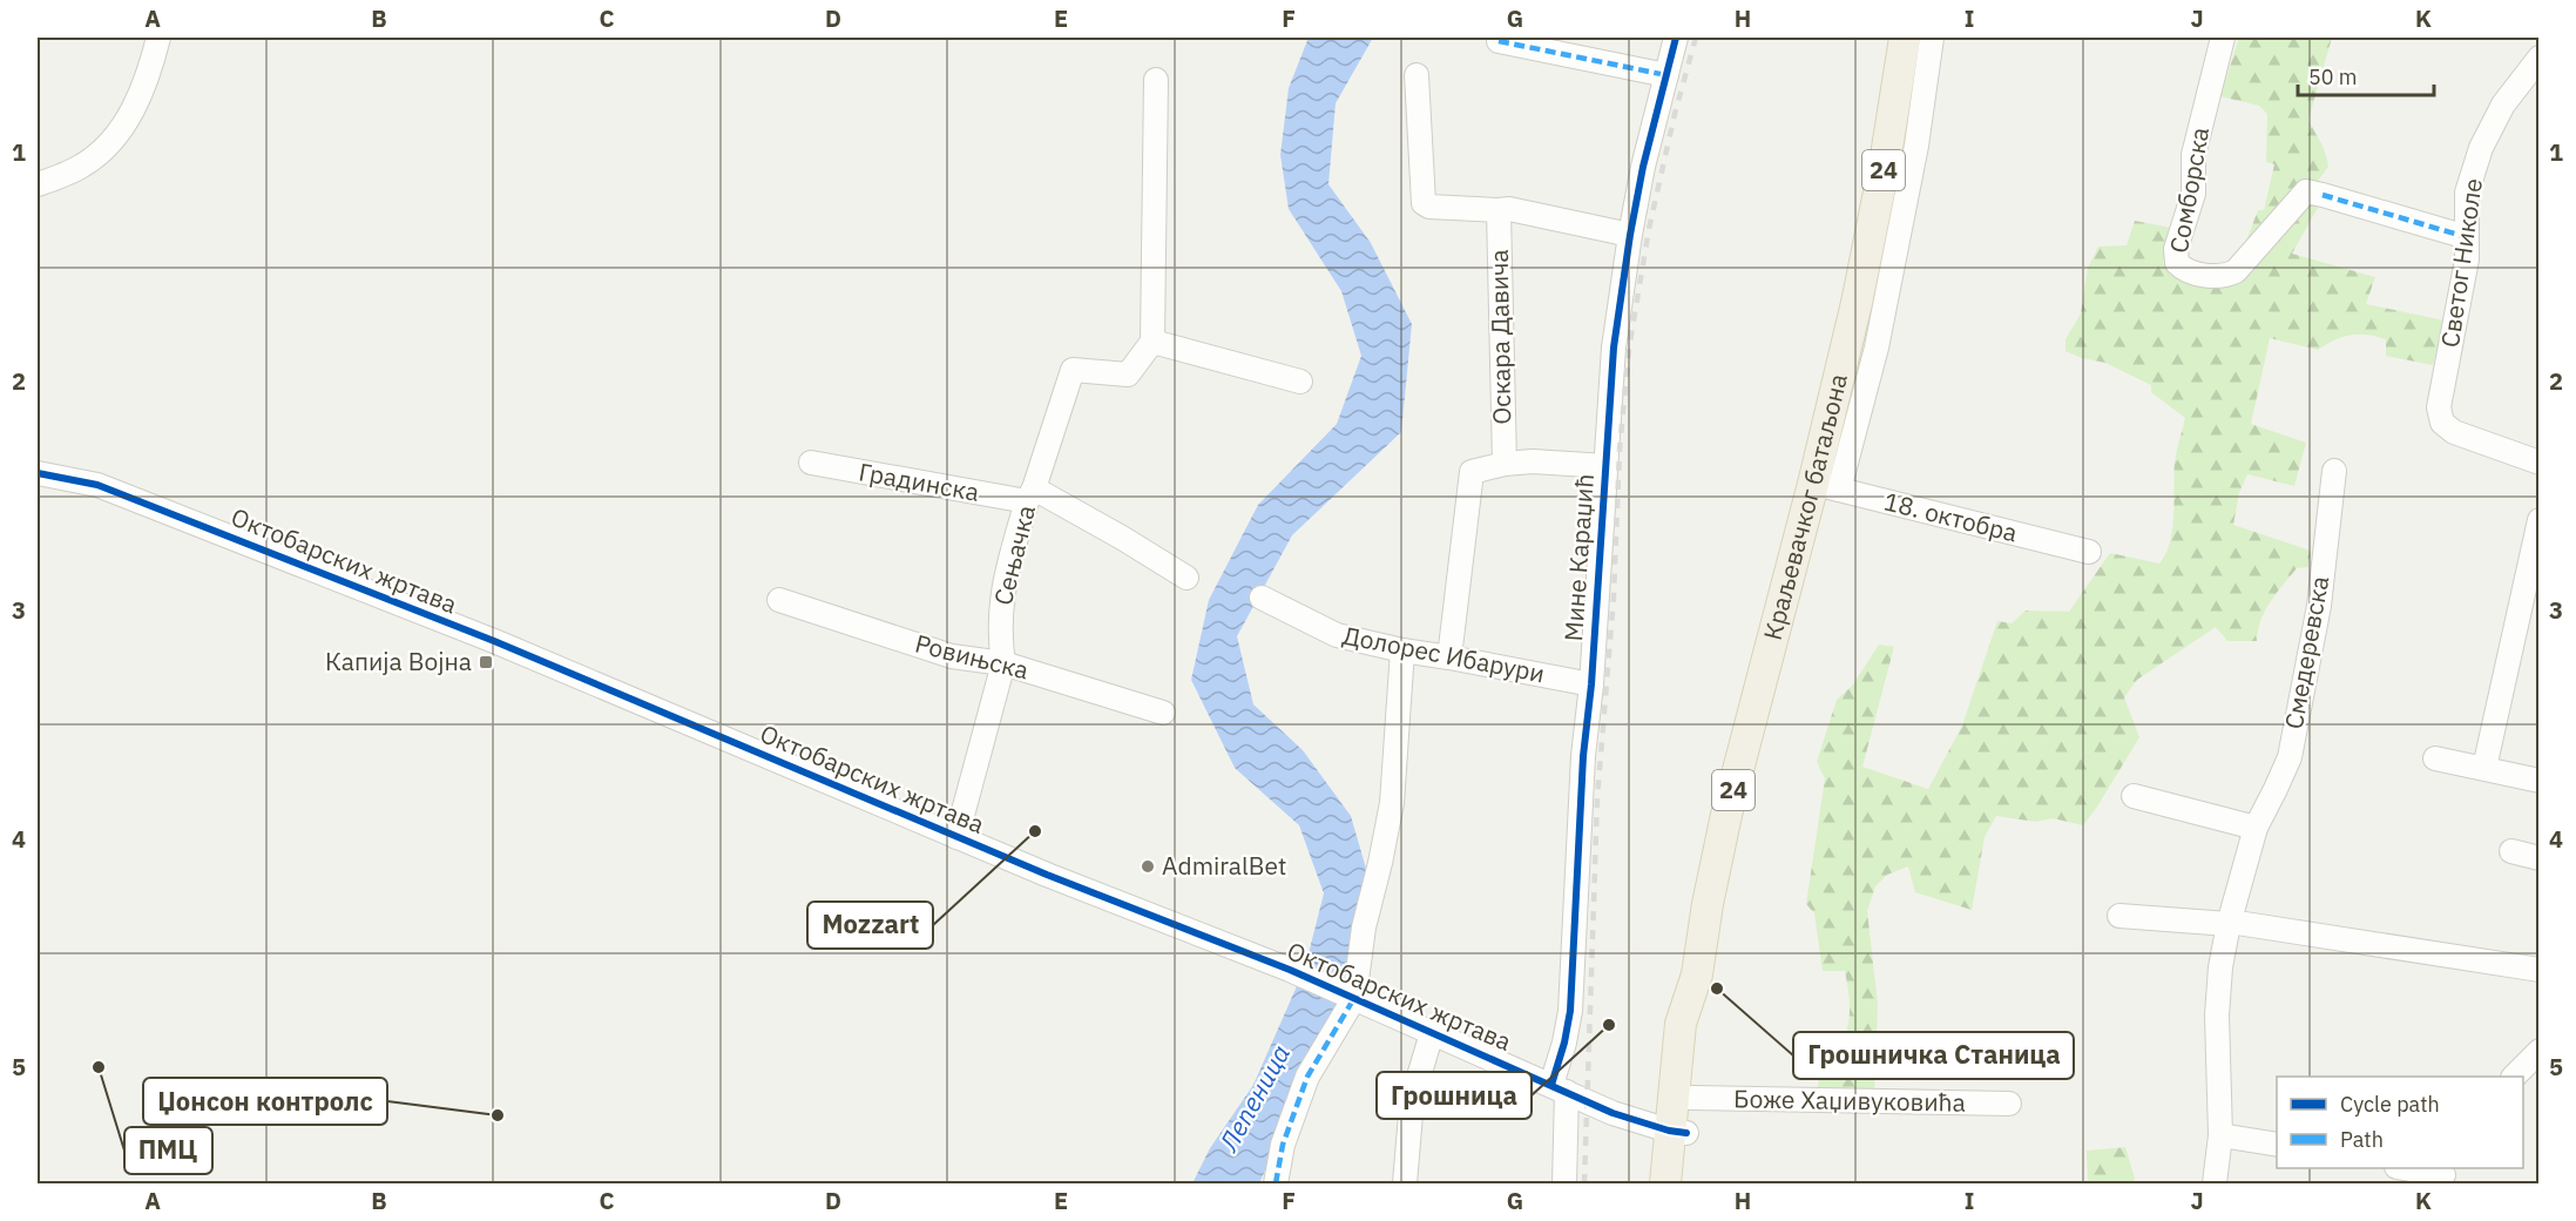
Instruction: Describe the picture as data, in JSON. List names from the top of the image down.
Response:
{
  "streets": {
    "main road": ["24", "Краљевачког батаљона"],
    "street": [
      "Сомборска",
      "Светог Николе",
      "Оскара Давича",
      "Градинска",
      "18. октобра",
      "Сењачка",
      "Мине Караџић",
      "Октобарских жртава",
      "Смедеревска",
      "Долорес Ибарури",
      "Ровињска",
      "Боже Хаџивуковића"
    ]
  },
  "crossings": [
    ["Сомборска", "Светог Николе"],
    ["Градинска", "Сењачка"],
    ["Краљевачког батаљона", "18. октобра"],
    ["Краљевачког батаљона", "Октобарских жртава"],
    ["Краљевачког батаљона", "Боже Хаџивуковића"],
    ["Сењачка", "Октобарских жртава"],
    ["Сењачка", "Ровињска"],
    ["Мине Караџић", "Октобарских жртава"],
    ["Мине Караџић", "Долорес Ибарури"]
  ],
  "water": ["Лепеница"],
  "places": {
    "transit": ["Капија Војна"],
    "other": [
      "Mozzart",
      "AdmiralBet",
      "Грошничка Станица",
      "Грошница",
      "ПМЦ",
      "Џонсон контролс"
    ]
  },
  "legend": ["Cycle path", "Path"],
  "scale_bar": "50 m",
  "grid": {
    "columns": [
      "A",
      "B",
      "C",
      "D",
      "E",
      "F",
      "G",
      "H",
      "I",
      "J",
      "K"
    ],
    "rows": [
      "1",
      "2",
      "3",
      "4",
      "5"
    ]
  }
}
